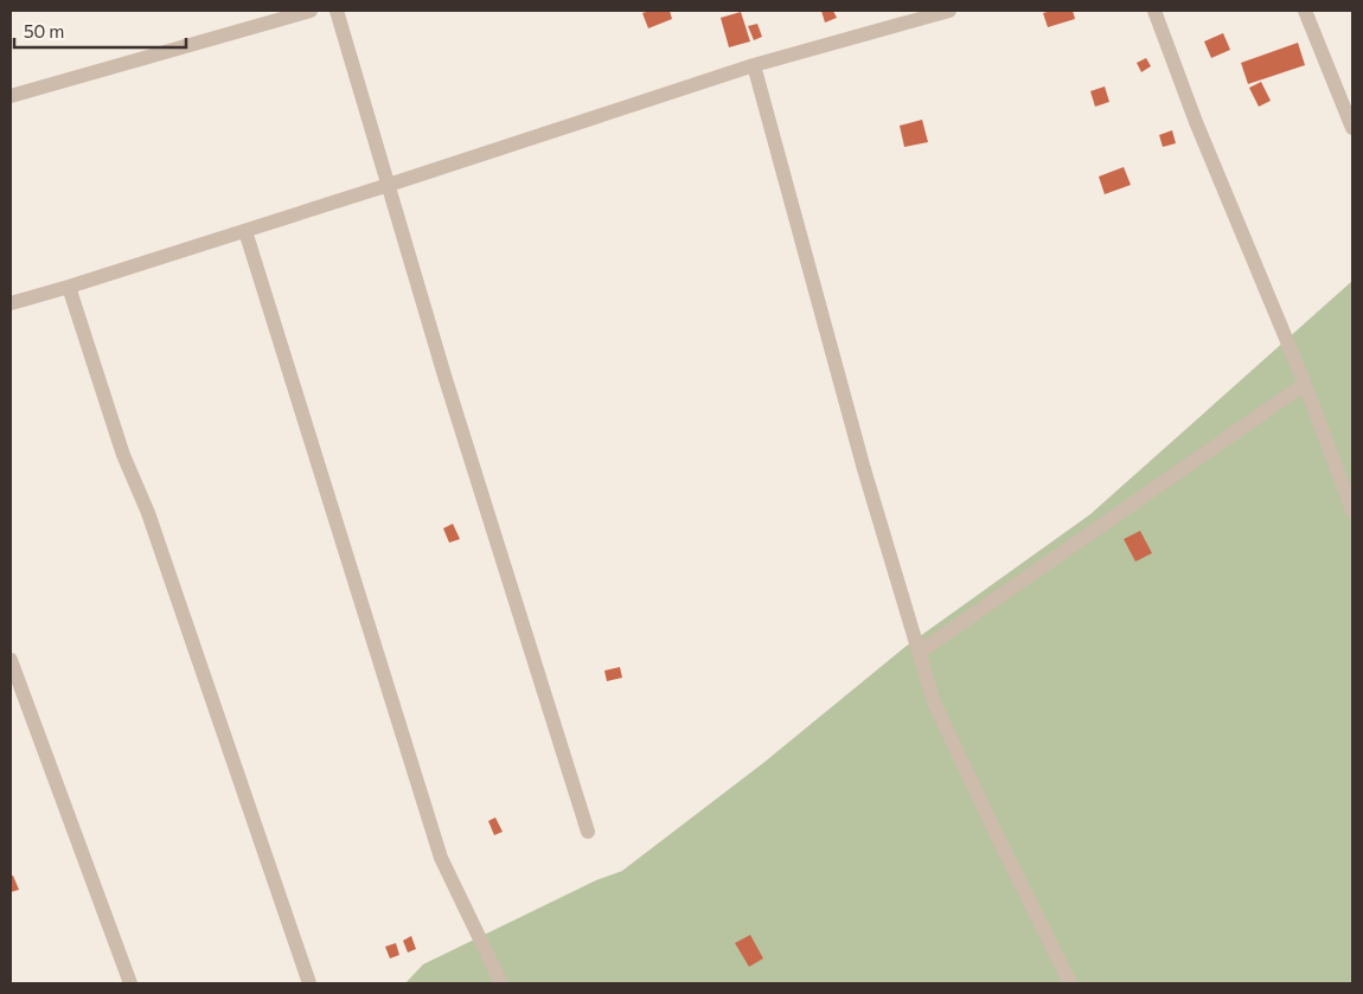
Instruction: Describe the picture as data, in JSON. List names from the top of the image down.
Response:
{
  "scale_bar": "50 m"
}
